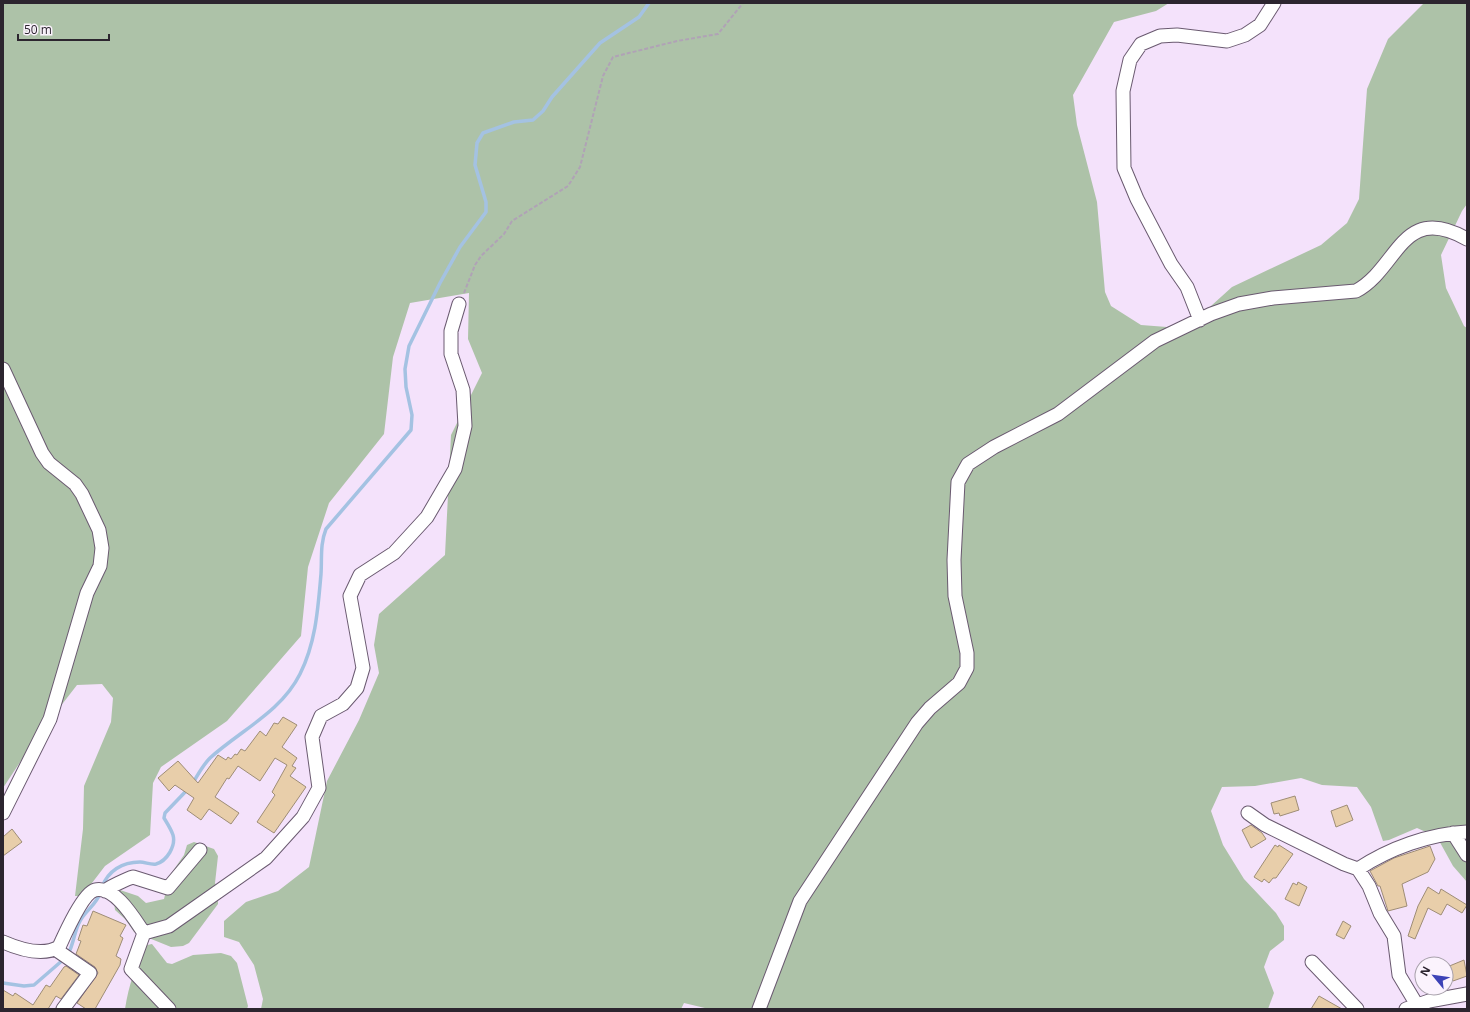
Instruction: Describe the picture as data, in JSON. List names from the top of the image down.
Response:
{
  "scale_bar": "50 m",
  "north": "top left"
}
